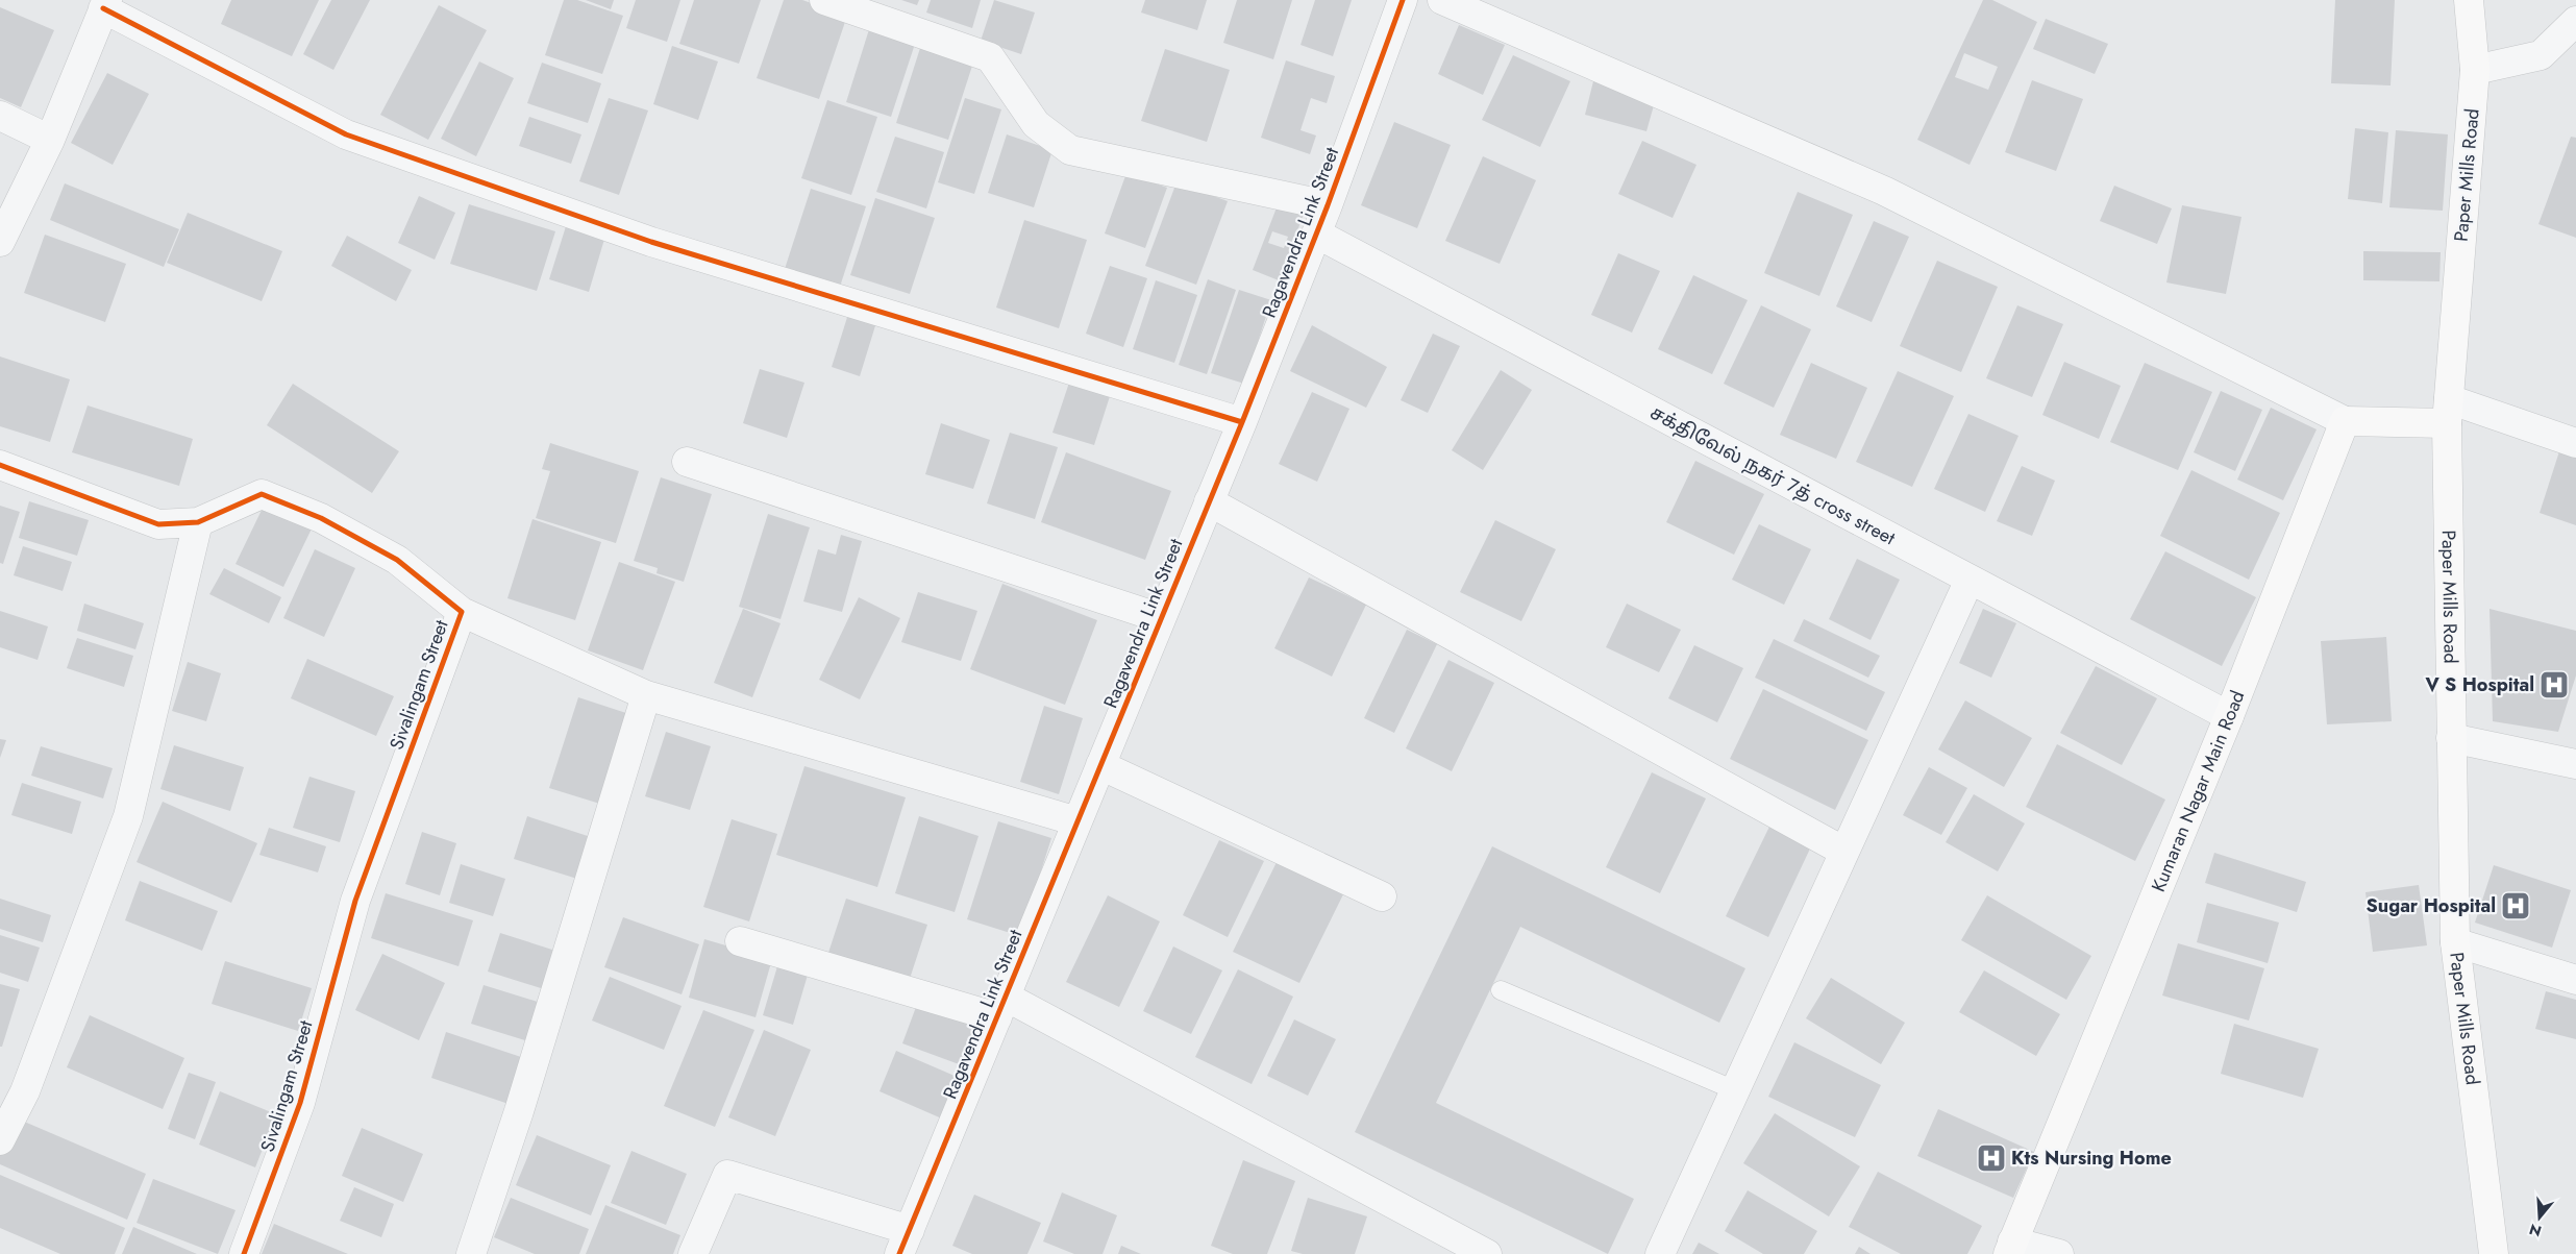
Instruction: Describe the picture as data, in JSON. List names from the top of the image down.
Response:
{
  "streets": {
    "main road": ["Paper Mills Road", "Kumaran Nagar Main Road"],
    "street": ["Ragavendra Link Street", "சக்திவேல் நகர் 7த் cross street", "Sivalingam Street"]
  },
  "crossings": [
    ["Ragavendra Link Street", "சக்திவேல் நகர் 7த் cross street"],
    ["சக்திவேல் நகர் 7த் cross street", "Kumaran Nagar Main Road"]
  ],
  "places": {
    "hospital": ["V S Hospital", "Sugar Hospital", "Kts Nursing Home"]
  },
  "north": "bottom"
}
